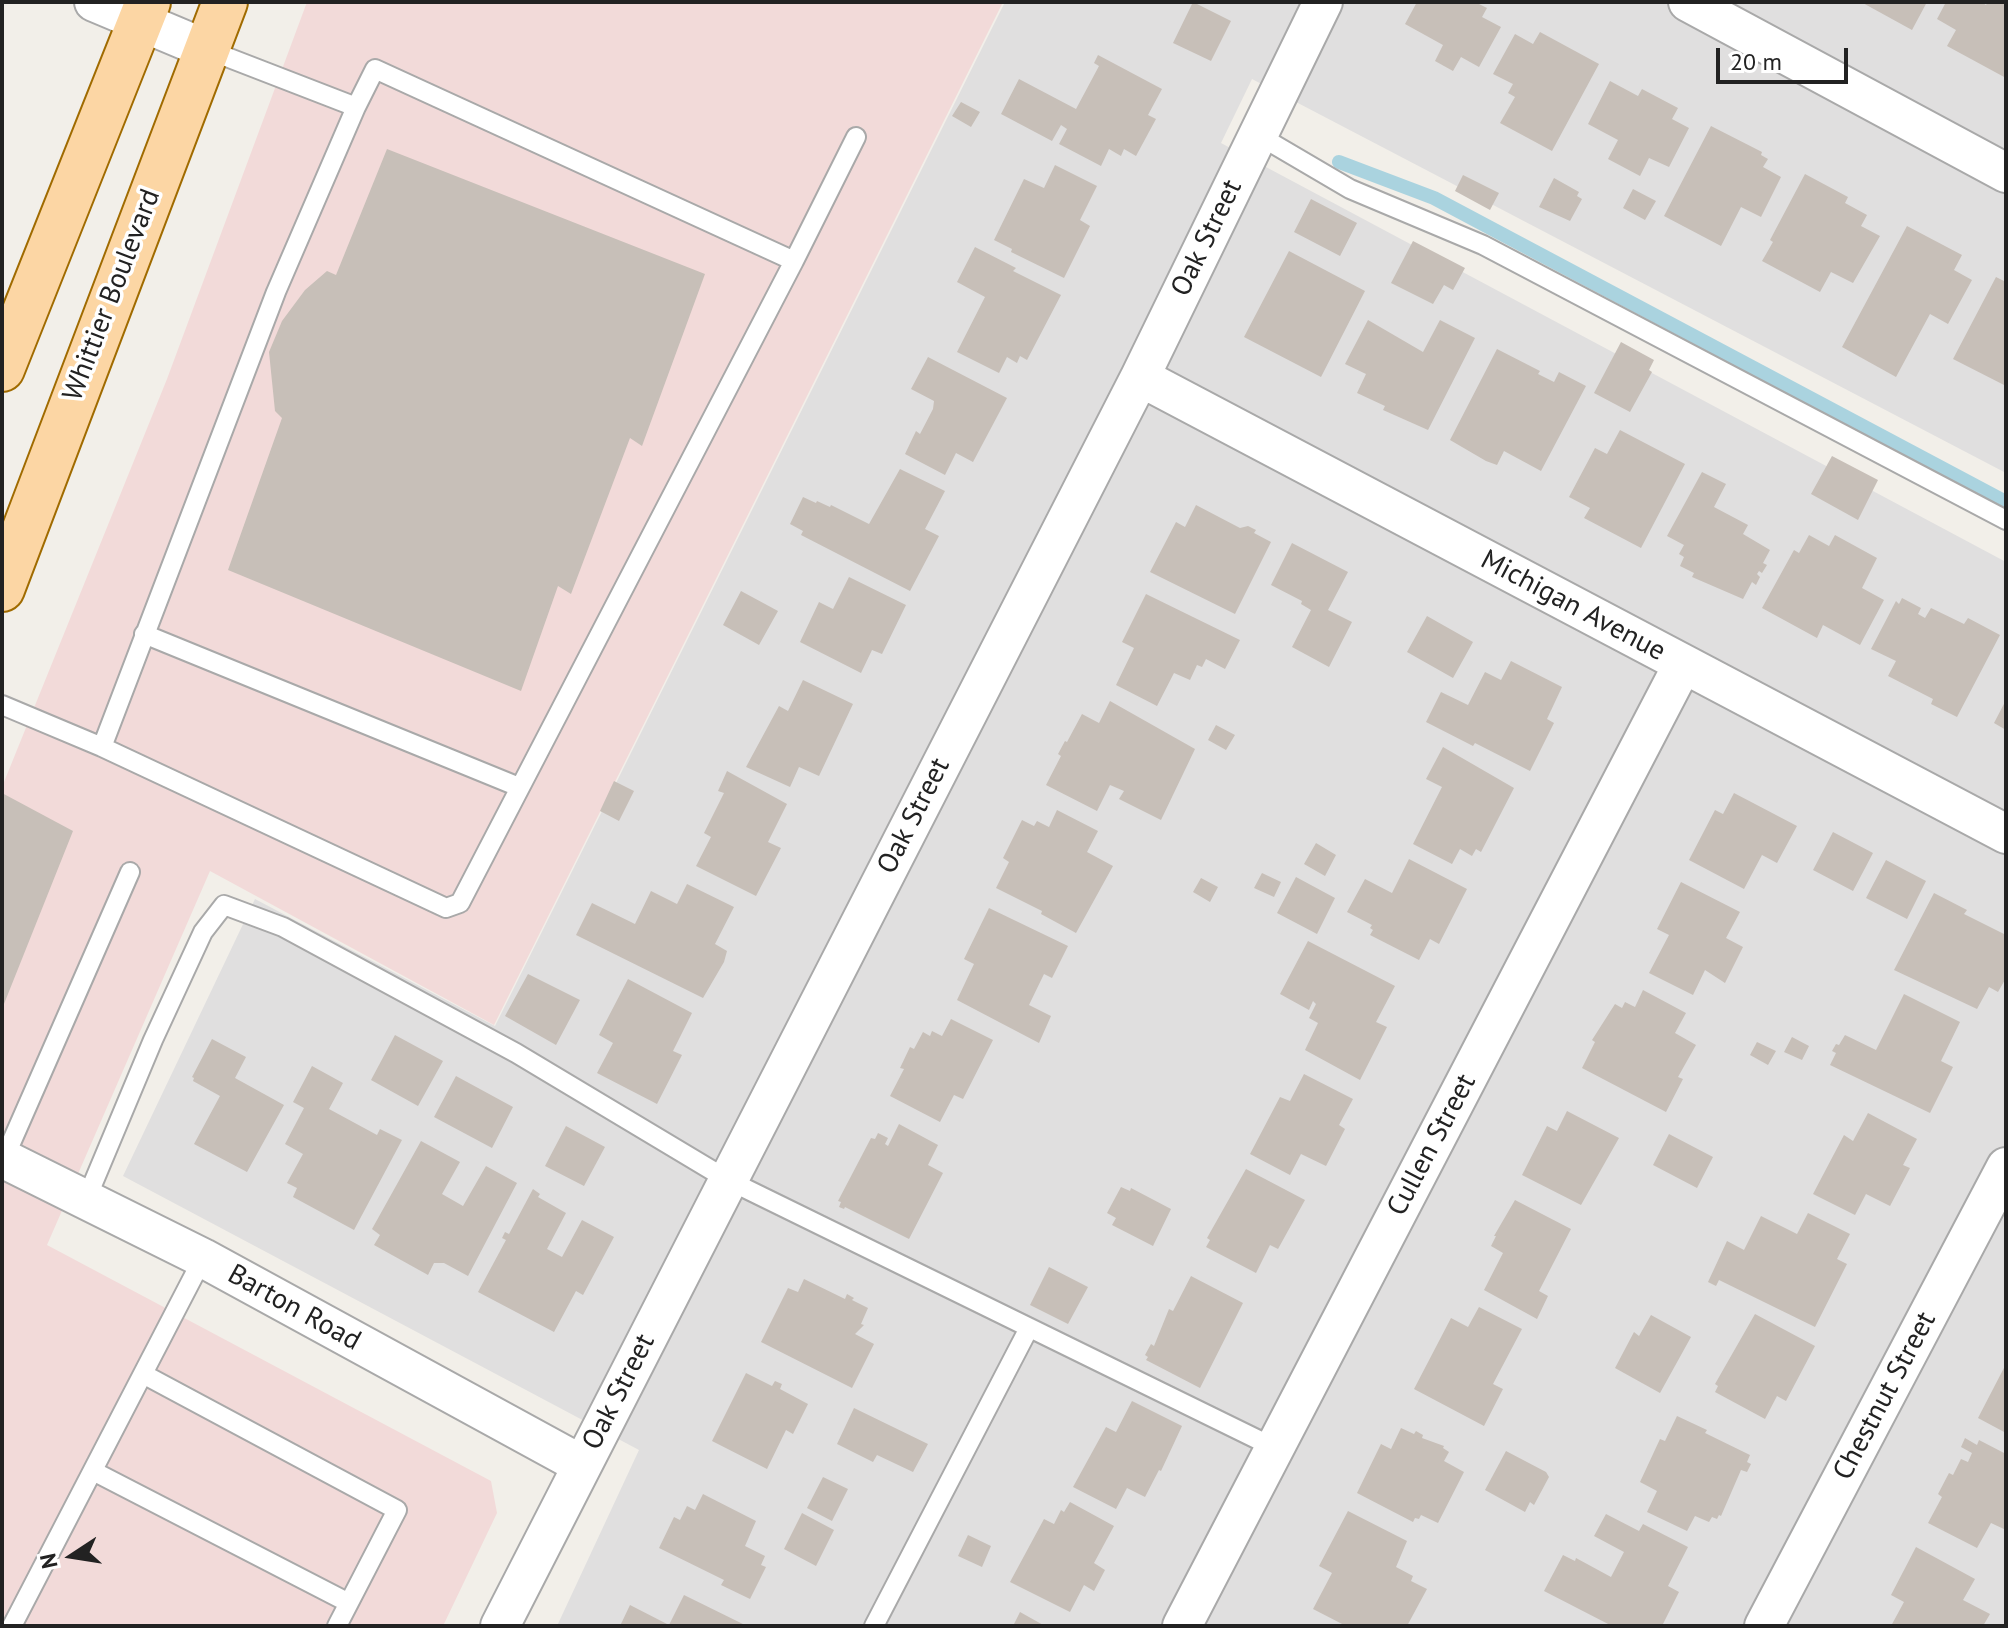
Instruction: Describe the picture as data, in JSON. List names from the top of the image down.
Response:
{
  "streets": {
    "main road": ["Whittier Boulevard"],
    "street": [
      "Oak Street",
      "Michigan Avenue",
      "Cullen Street",
      "Barton Road",
      "Chestnut Street"
    ]
  },
  "crossings": [
    ["Oak Street", "Michigan Avenue"],
    ["Oak Street", "Barton Road"],
    ["Michigan Avenue", "Cullen Street"]
  ],
  "scale_bar": "20 m",
  "north": "left"
}
